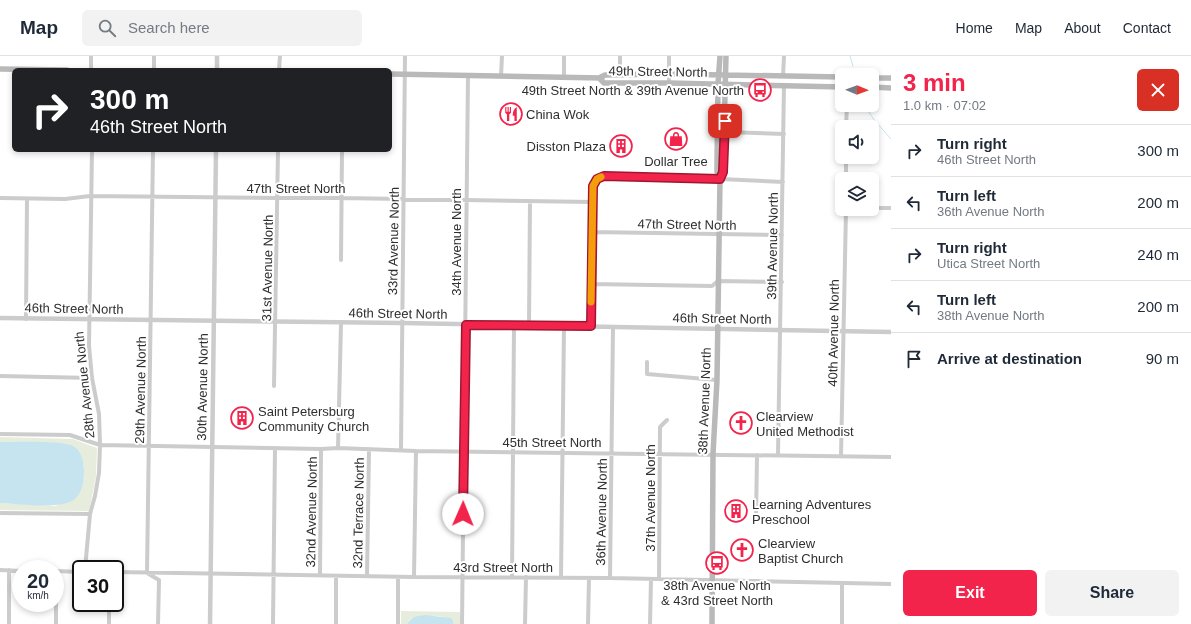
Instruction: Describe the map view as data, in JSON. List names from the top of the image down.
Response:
{
  "streets": {
    "main road": ["49th Street North", "38th Avenue North"],
    "street": [
      "47th Street North",
      "33rd Avenue North",
      "34th Avenue North",
      "39th Avenue North",
      "31st Avenue North",
      "46th Street North",
      "40th Avenue North",
      "28th Avenue North",
      "30th Avenue North",
      "29th Avenue North",
      "45th Street North",
      "37th Avenue North",
      "32nd Avenue North",
      "36th Avenue North",
      "32nd Terrace North",
      "43rd Street North"
    ]
  },
  "crossings": [
    ["49th Street North", "33rd Avenue North"],
    ["49th Street North", "34th Avenue North"],
    ["49th Street North", "39th Avenue North"],
    ["49th Street North", "38th Avenue North"],
    ["47th Street North", "33rd Avenue North"],
    ["47th Street North", "34th Avenue North"],
    ["47th Street North", "39th Avenue North"],
    ["47th Street North", "31st Avenue North"],
    ["47th Street North", "28th Avenue North"],
    ["47th Street North", "30th Avenue North"],
    ["47th Street North", "29th Avenue North"],
    ["47th Street North", "38th Avenue North"],
    ["33rd Avenue North", "46th Street North"],
    ["33rd Avenue North", "45th Street North"],
    ["34th Avenue North", "46th Street North"],
    ["34th Avenue North", "45th Street North"],
    ["34th Avenue North", "43rd Street North"],
    ["39th Avenue North", "46th Street North"],
    ["39th Avenue North", "45th Street North"],
    ["31st Avenue North", "46th Street North"],
    ["46th Street North", "40th Avenue North"],
    ["46th Street North", "28th Avenue North"],
    ["46th Street North", "30th Avenue North"],
    ["46th Street North", "29th Avenue North"],
    ["46th Street North", "38th Avenue North"],
    ["46th Street North", "36th Avenue North"],
    ["40th Avenue North", "45th Street North"],
    ["28th Avenue North", "45th Street North"],
    ["30th Avenue North", "45th Street North"],
    ["30th Avenue North", "43rd Street North"],
    ["29th Avenue North", "45th Street North"],
    ["29th Avenue North", "43rd Street North"],
    ["38th Avenue North", "45th Street North"],
    ["38th Avenue North", "43rd Street North"],
    ["45th Street North", "37th Avenue North"],
    ["45th Street North", "32nd Avenue North"],
    ["45th Street North", "36th Avenue North"],
    ["45th Street North", "32nd Terrace North"],
    ["37th Avenue North", "43rd Street North"],
    ["32nd Avenue North", "43rd Street North"],
    ["36th Avenue North", "43rd Street North"],
    ["32nd Terrace North", "43rd Street North"]
  ],
  "places": {
    "bus stop": ["49th Street North & 39th Avenue North", "38th Avenue North & 43rd Street North"],
    "restaurant": ["China Wok"],
    "shop": ["Dollar Tree"],
    "building": ["Disston Plaza", "Saint Petersburg Community Church", "Learning Adventures Preschool"],
    "church": ["Clearview United Methodist", "Clearview Baptist Church"]
  },
  "north": "right",
  "page": {
    "header": "Map",
    "search": "Search here",
    "nav": [
      "Home",
      "Map",
      "About",
      "Contact"
    ],
    "heading": ["3 min", "1.0 km · 07:02"],
    "turn": ["300 m", "46th Street North"],
    "list": [
      {
        "name": "Turn right",
        "note": "46th Street North",
        "value": "300 m"
      },
      {
        "name": "Turn left",
        "note": "36th Avenue North",
        "value": "200 m"
      },
      {
        "name": "Turn right",
        "note": "Utica Street North",
        "value": "240 m"
      },
      {
        "name": "Turn left",
        "note": "38th Avenue North",
        "value": "200 m"
      },
      {
        "name": "Arrive at destination",
        "value": "90 m"
      }
    ],
    "speed": "20 km/h",
    "limit": "30",
    "buttons": ["Exit", "Share"]
  }
}
